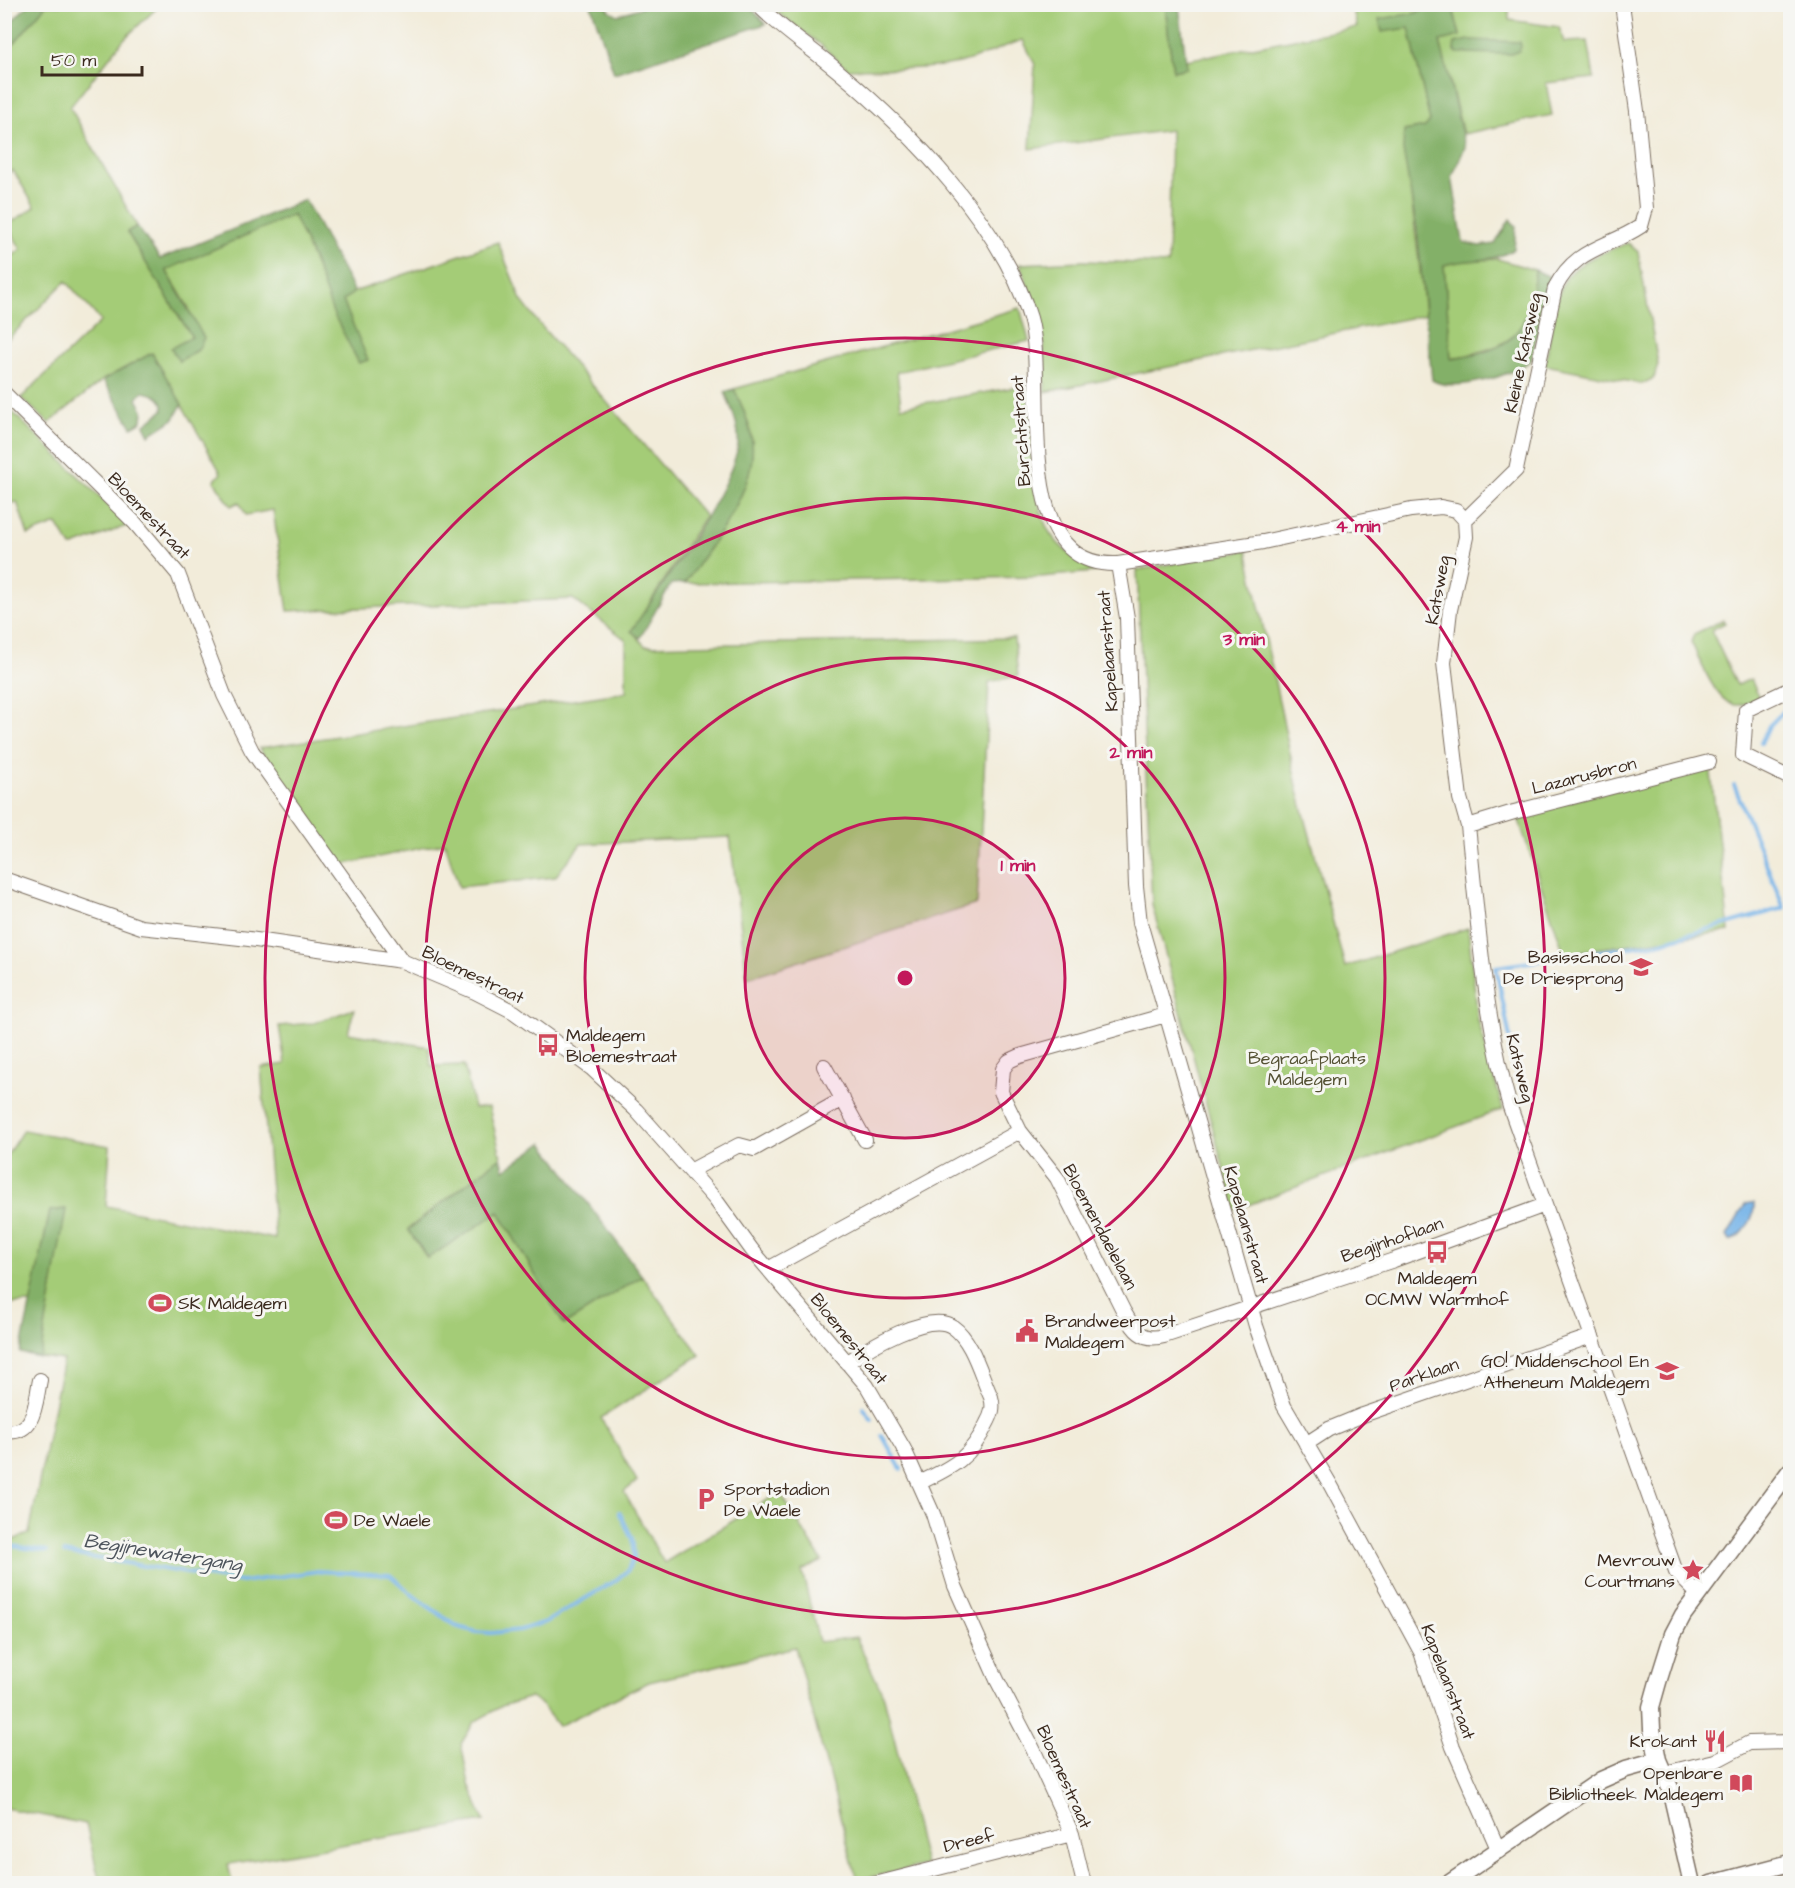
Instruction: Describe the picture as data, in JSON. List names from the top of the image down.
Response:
{
  "streets": {
    "street": [
      "Kleine Katsweg",
      "Burchtstraat",
      "Bloemestraat",
      "Katsweg",
      "Kapelaanstraat",
      "Lazarusbron",
      "Bloemendaelelaan",
      "Begijnhoflaan",
      "Parklaan",
      "Dreef"
    ]
  },
  "crossings": [
    ["Kleine Katsweg", "Burchtstraat"],
    ["Kleine Katsweg", "Katsweg"],
    ["Burchtstraat", "Katsweg"],
    ["Burchtstraat", "Kapelaanstraat"],
    ["Bloemestraat", "Dreef"],
    ["Katsweg", "Lazarusbron"],
    ["Katsweg", "Begijnhoflaan"],
    ["Katsweg", "Parklaan"],
    ["Kapelaanstraat", "Bloemendaelelaan"],
    ["Kapelaanstraat", "Begijnhoflaan"],
    ["Kapelaanstraat", "Parklaan"],
    ["Bloemendaelelaan", "Begijnhoflaan"]
  ],
  "water": ["Begijnewatergang"],
  "parks": ["Begraafplaats Maldegem"],
  "places": {
    "school or university": ["Basisschool De Driesprong", "GO! Middenschool En Atheneum Maldegem"],
    "bus stop": ["Maldegem Bloemestraat", "Maldegem OCMW Warmhof"],
    "sports": ["SK Maldegem", "De Waele"],
    "public building": ["Brandweerpost Maldegem"],
    "parking": ["Sportstadion De Waele"],
    "place": ["Mevrouw Courtmans"],
    "restaurant": ["Krokant"],
    "library": ["Openbare Bibliotheek Maldegem"]
  },
  "scale_bar": "50 m",
  "rings": [
    "4 min",
    "3 min",
    "2 min",
    "1 min"
  ]
}
